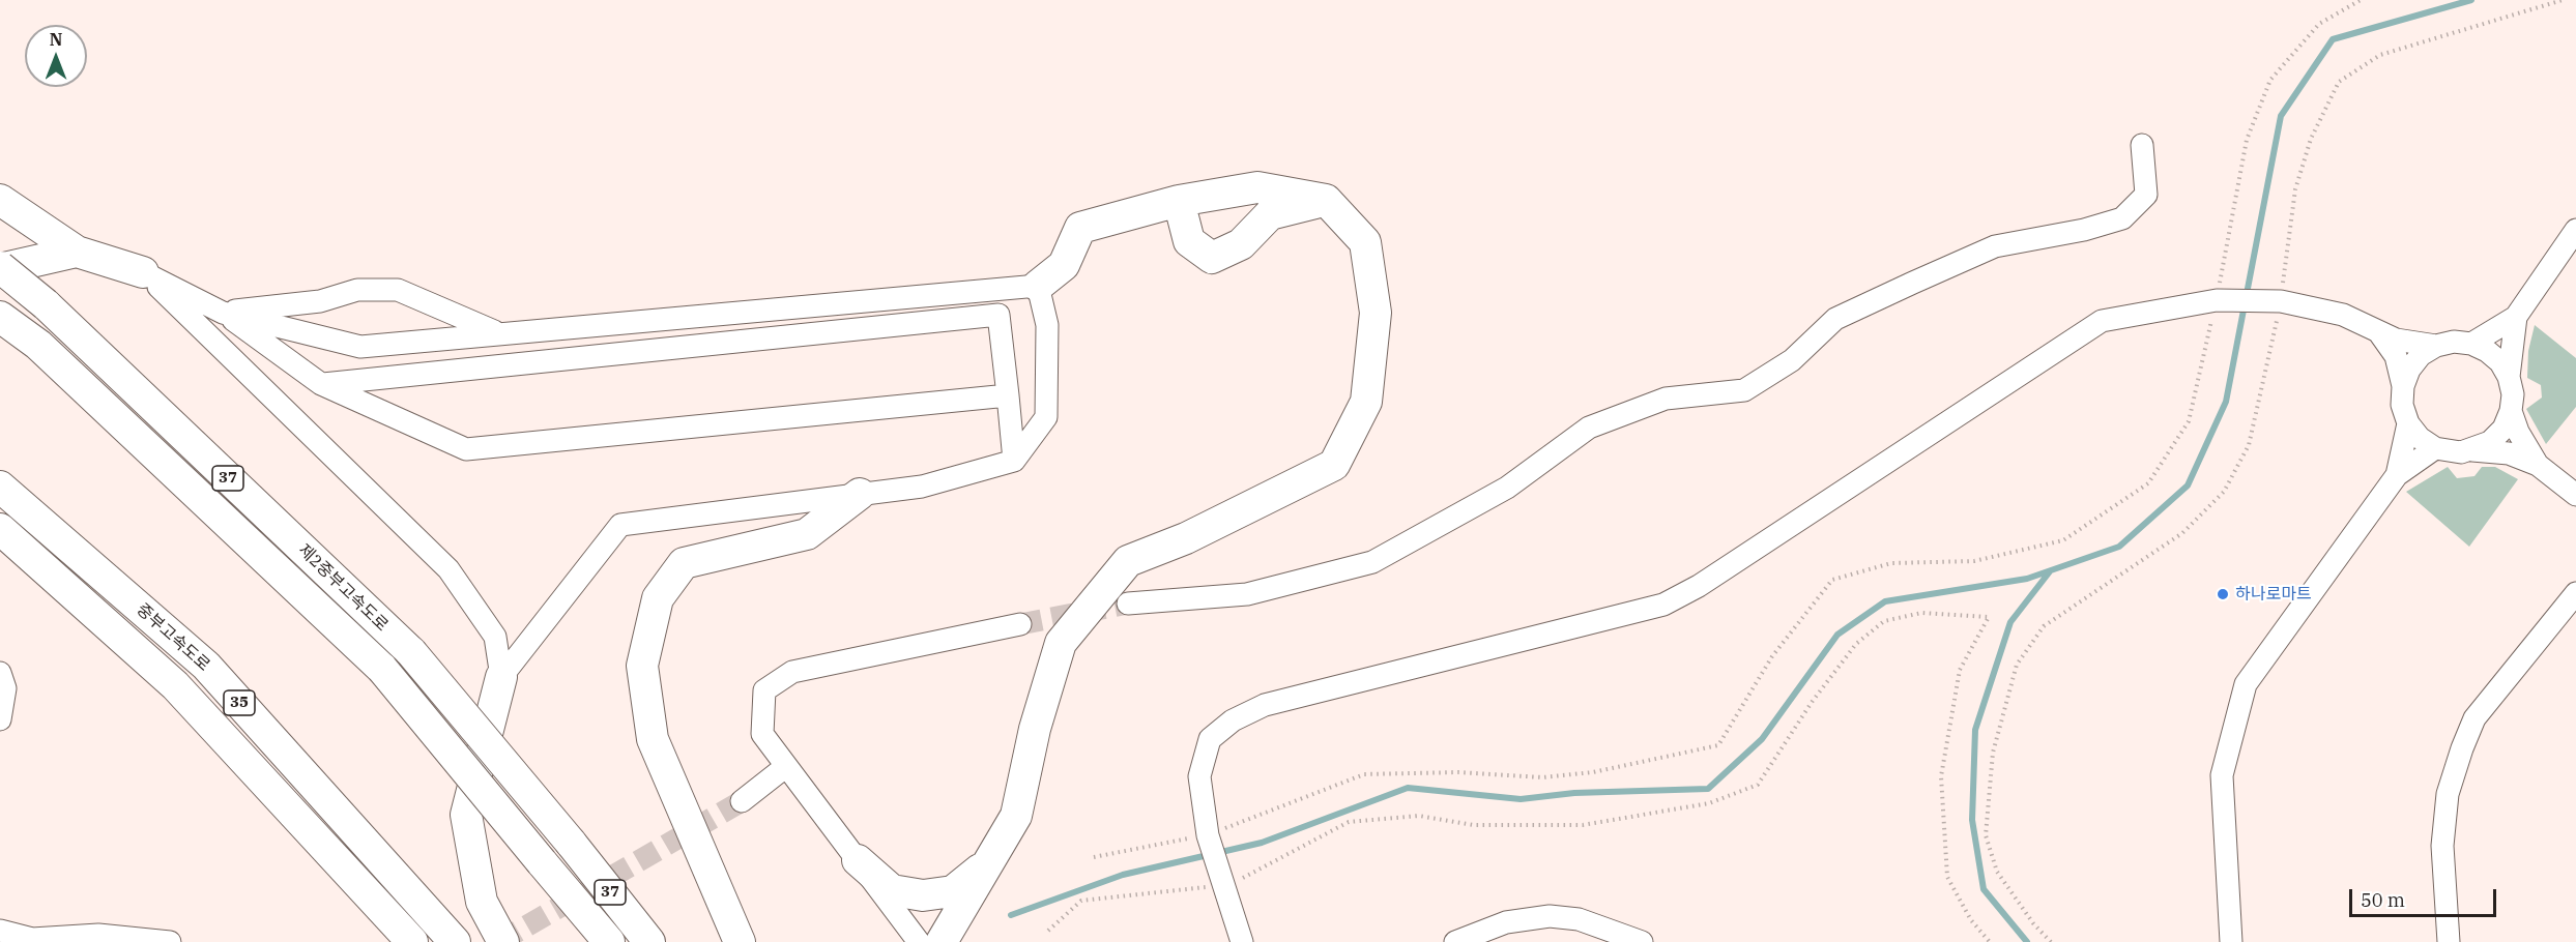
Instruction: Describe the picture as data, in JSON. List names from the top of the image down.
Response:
{
  "streets": {
    "highway": [
      "37",
      "제2중부고속도로",
      "중부고속도로",
      "35"
    ]
  },
  "places": ["하나로마트"],
  "scale_bar": "50 m",
  "north": "top"
}
